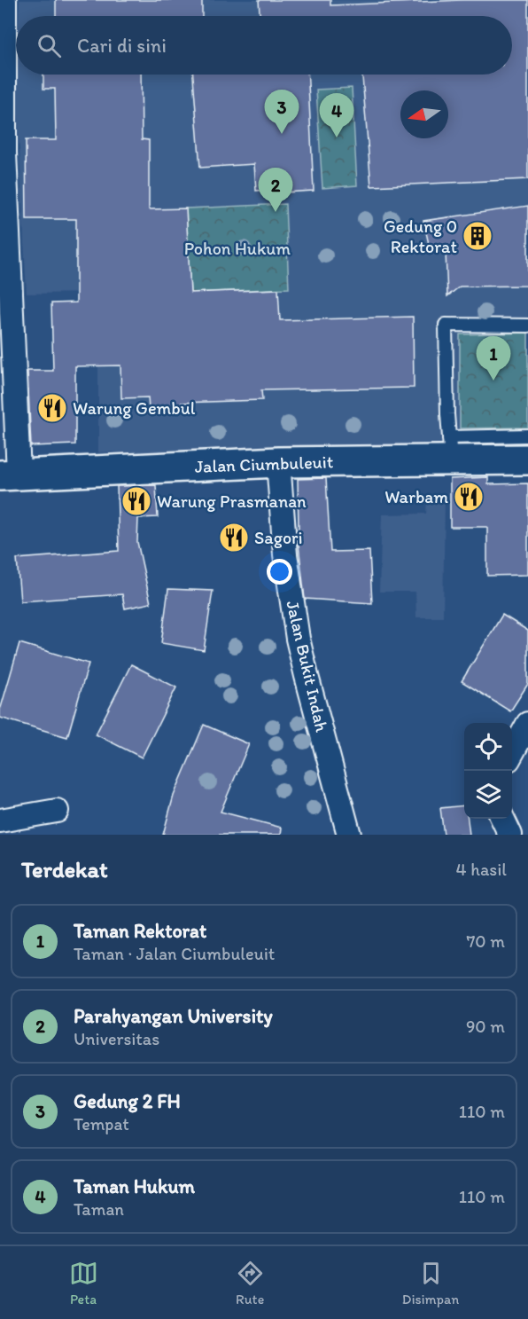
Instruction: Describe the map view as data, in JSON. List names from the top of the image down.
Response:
{
  "streets": {
    "main road": ["Jalan Ciumbuleuit"],
    "street": ["Jalan Bukit Indah"]
  },
  "crossings": [
    ["Jalan Ciumbuleuit", "Jalan Bukit Indah"]
  ],
  "parks": ["Pohon Hukum"],
  "places": {
    "building": ["Gedung 0 Rektorat"],
    "restaurant": [
      "Warung Gembul",
      "Warbam",
      "Warung Prasmanan",
      "Sagori"
    ]
  },
  "north": "left",
  "page": {
    "search": "Cari di sini",
    "pins": [
      "3",
      "4",
      "2",
      "1"
    ],
    "heading": ["Terdekat", "4 hasil"],
    "list": [
      {
        "mark": "1",
        "name": "Taman Rektorat",
        "note": "Taman · Jalan Ciumbuleuit",
        "value": "70 m"
      },
      {
        "mark": "2",
        "name": "Parahyangan University",
        "note": "Universitas",
        "value": "90 m"
      },
      {
        "mark": "3",
        "name": "Gedung 2 FH",
        "note": "Tempat",
        "value": "110 m"
      },
      {
        "mark": "4",
        "name": "Taman Hukum",
        "note": "Taman",
        "value": "110 m"
      }
    ],
    "nav": ["Peta", "Rute", "Disimpan"]
  }
}
